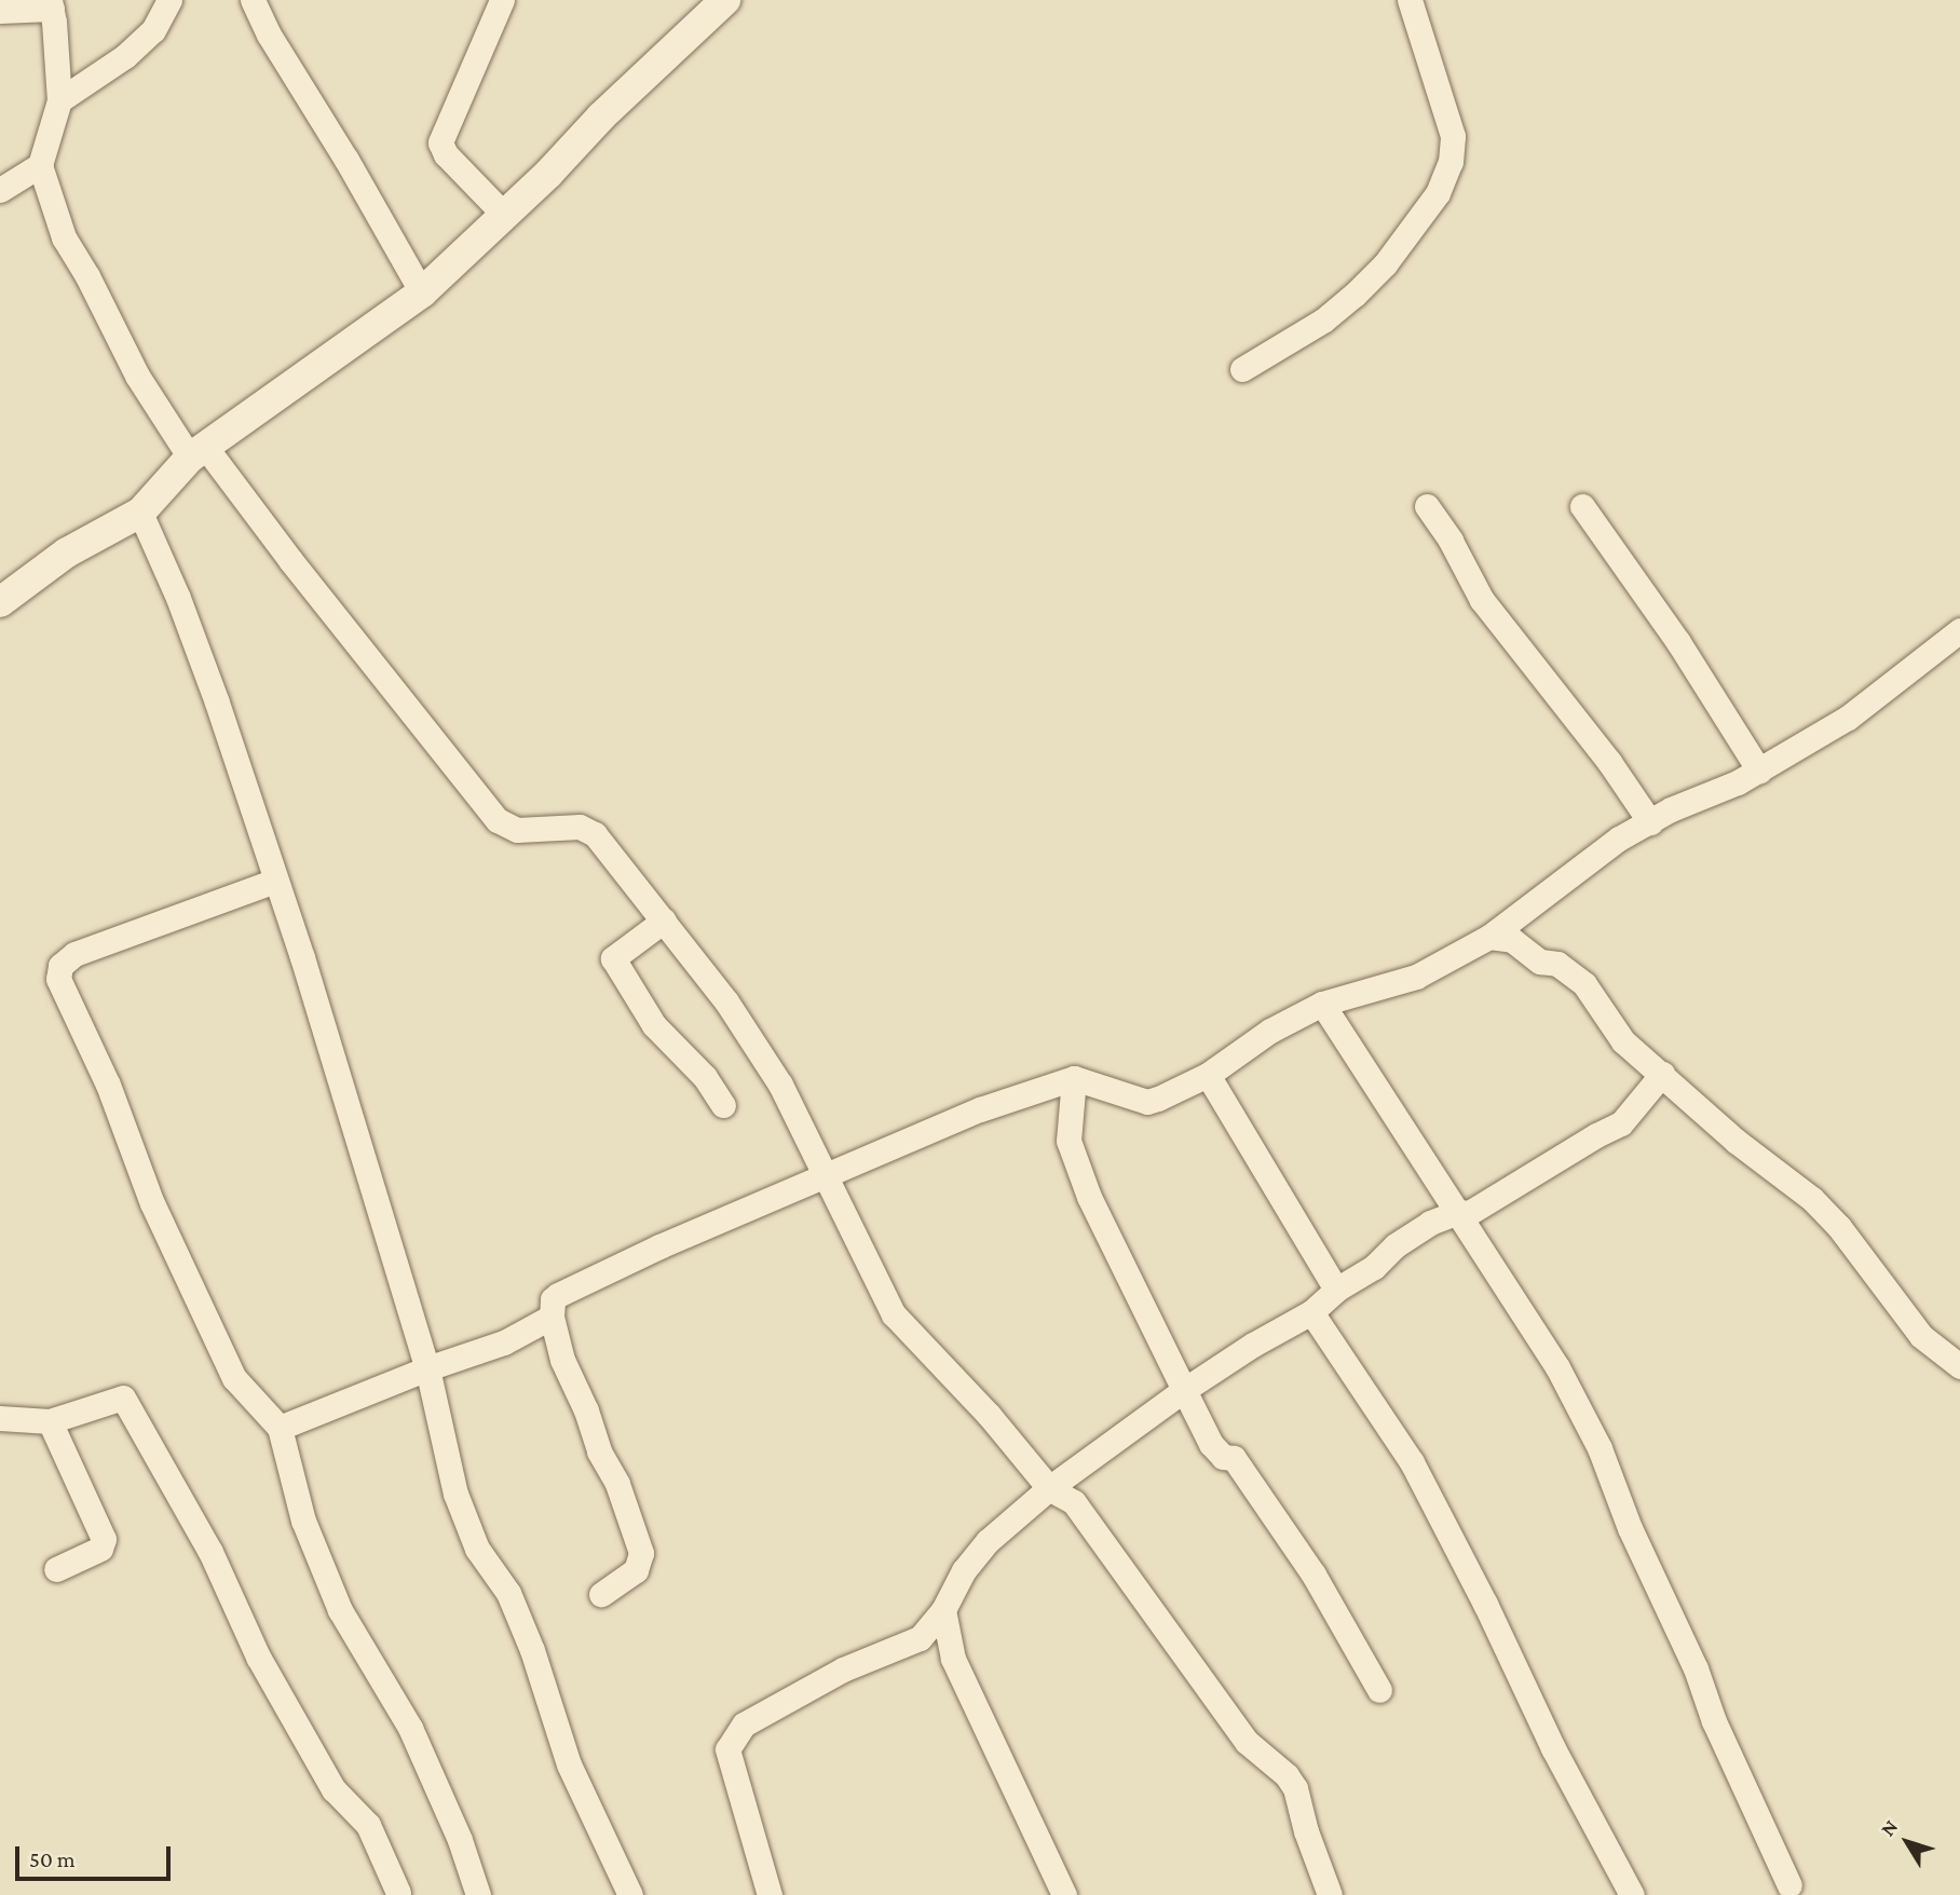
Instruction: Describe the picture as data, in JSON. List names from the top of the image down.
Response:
{
  "scale_bar": "50 m",
  "north": "top left"
}
